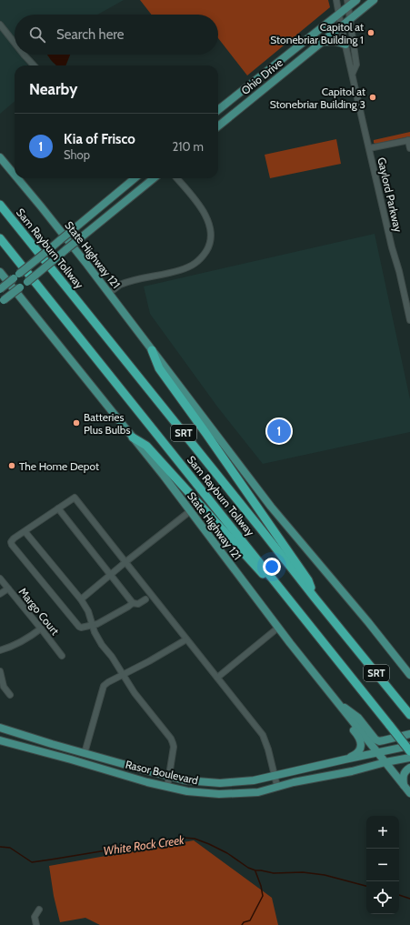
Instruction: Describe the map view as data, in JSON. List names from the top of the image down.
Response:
{
  "streets": {
    "highway": ["Sam Rayburn Tollway", "SRT"],
    "main road": ["Ohio Drive", "State Highway 121", "Rasor Boulevard"],
    "street": ["Gaylord Parkway", "Margo Court"]
  },
  "crossings": [
    ["Ohio Drive", "Gaylord Parkway"],
    ["State Highway 121", "Rasor Boulevard"]
  ],
  "water": ["White Rock Creek"],
  "places": [
    "Capitol at Stonebriar Building 1",
    "Capitol at Stonebriar Building 3",
    "Batteries Plus Bulbs",
    "The Home Depot"
  ],
  "page": {
    "search": "Search here",
    "heading": "Nearby",
    "list": [
      {
        "mark": "1",
        "name": "Kia of Frisco",
        "note": "Shop",
        "value": "210 m"
      }
    ],
    "pins": "1",
    "map_buttons": ["+", "−"]
  }
}
